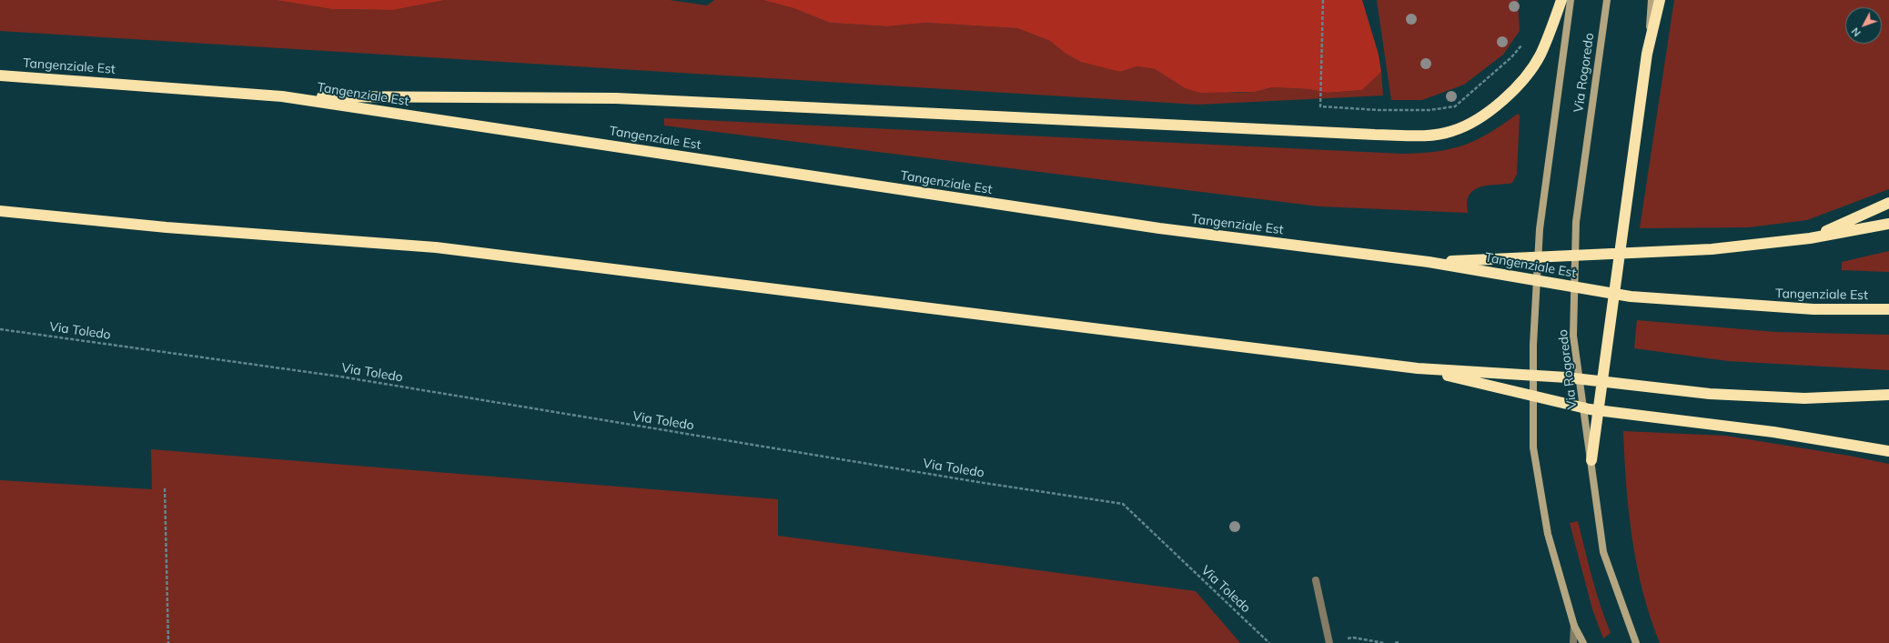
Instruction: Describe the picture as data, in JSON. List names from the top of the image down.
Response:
{
  "streets": {
    "highway": ["Tangenziale Est"],
    "street": ["Via Rogoredo"],
    "path": ["Via Toledo"]
  },
  "north": "bottom left"
}
